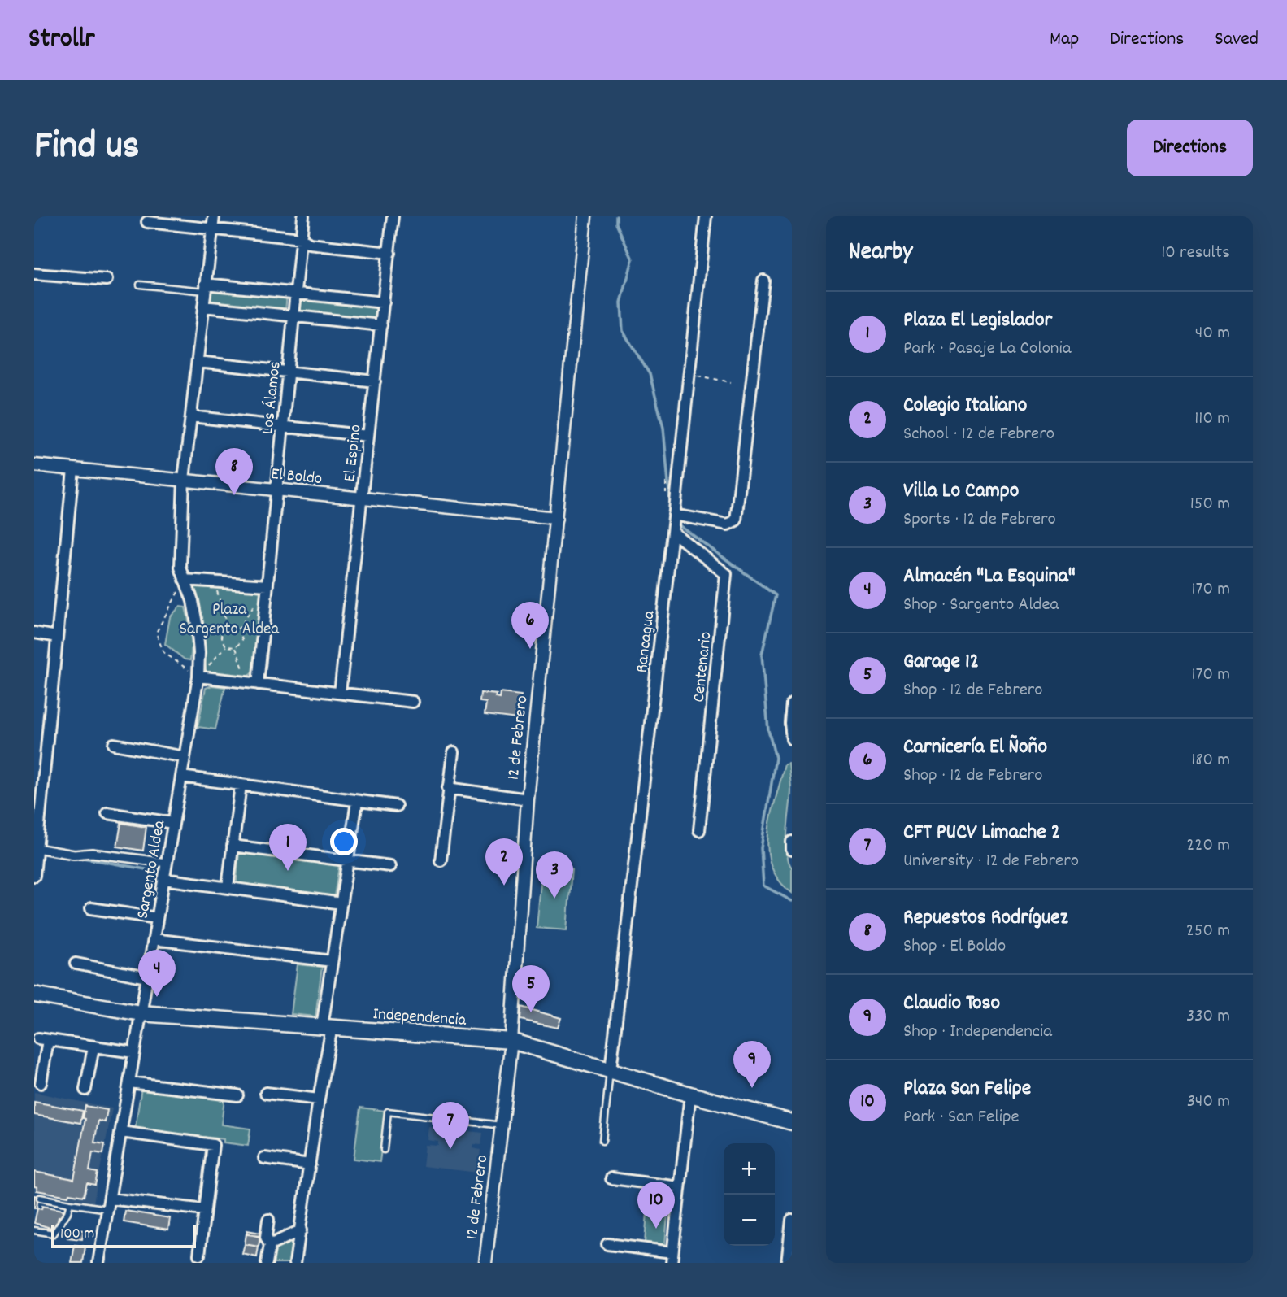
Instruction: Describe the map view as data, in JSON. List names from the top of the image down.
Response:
{
  "streets": {
    "main road": ["Independencia"],
    "street": [
      "Los Álamos",
      "El Espino",
      "El Boldo",
      "Rancagua",
      "Centenario",
      "12 de Febrero",
      "Sargento Aldea"
    ]
  },
  "crossings": [
    ["Los Álamos", "El Boldo"],
    ["El Espino", "El Boldo"],
    ["El Boldo", "12 de Febrero"],
    ["El Boldo", "Sargento Aldea"],
    ["Rancagua", "Centenario"],
    ["Rancagua", "Independencia"],
    ["12 de Febrero", "Independencia"],
    ["Sargento Aldea", "Independencia"]
  ],
  "parks": ["Plaza Sargento Aldea"],
  "scale_bar": "100 m",
  "page": {
    "header": "Strollr",
    "nav": ["Map", "Directions", "Saved"],
    "title": "Find us",
    "buttons": "Directions",
    "heading": ["Nearby", "10 results"],
    "list": [
      {
        "mark": "1",
        "name": "Plaza El Legislador",
        "note": "Park · Pasaje La Colonia",
        "value": "40 m"
      },
      {
        "mark": "2",
        "name": "Colegio Italiano",
        "note": "School · 12 de Febrero",
        "value": "110 m"
      },
      {
        "mark": "3",
        "name": "Villa Lo Campo",
        "note": "Sports · 12 de Febrero",
        "value": "150 m"
      },
      {
        "mark": "4",
        "name": "Almacén \"La Esquina\"",
        "note": "Shop · Sargento Aldea",
        "value": "170 m"
      },
      {
        "mark": "5",
        "name": "Garage 12",
        "note": "Shop · 12 de Febrero",
        "value": "170 m"
      },
      {
        "mark": "6",
        "name": "Carnicería El Ñoño",
        "note": "Shop · 12 de Febrero",
        "value": "180 m"
      },
      {
        "mark": "7",
        "name": "CFT PUCV Limache 2",
        "note": "University · 12 de Febrero",
        "value": "220 m"
      },
      {
        "mark": "8",
        "name": "Repuestos Rodríguez",
        "note": "Shop · El Boldo",
        "value": "250 m"
      },
      {
        "mark": "9",
        "name": "Claudio Toso",
        "note": "Shop · Independencia",
        "value": "330 m"
      },
      {
        "mark": "10",
        "name": "Plaza San Felipe",
        "note": "Park · San Felipe",
        "value": "340 m"
      }
    ],
    "pins": [
      "8",
      "6",
      "1",
      "2",
      "3",
      "4",
      "5",
      "9",
      "7",
      "10"
    ],
    "map_buttons": ["+", "−"],
    "scale": "100 m"
  }
}
